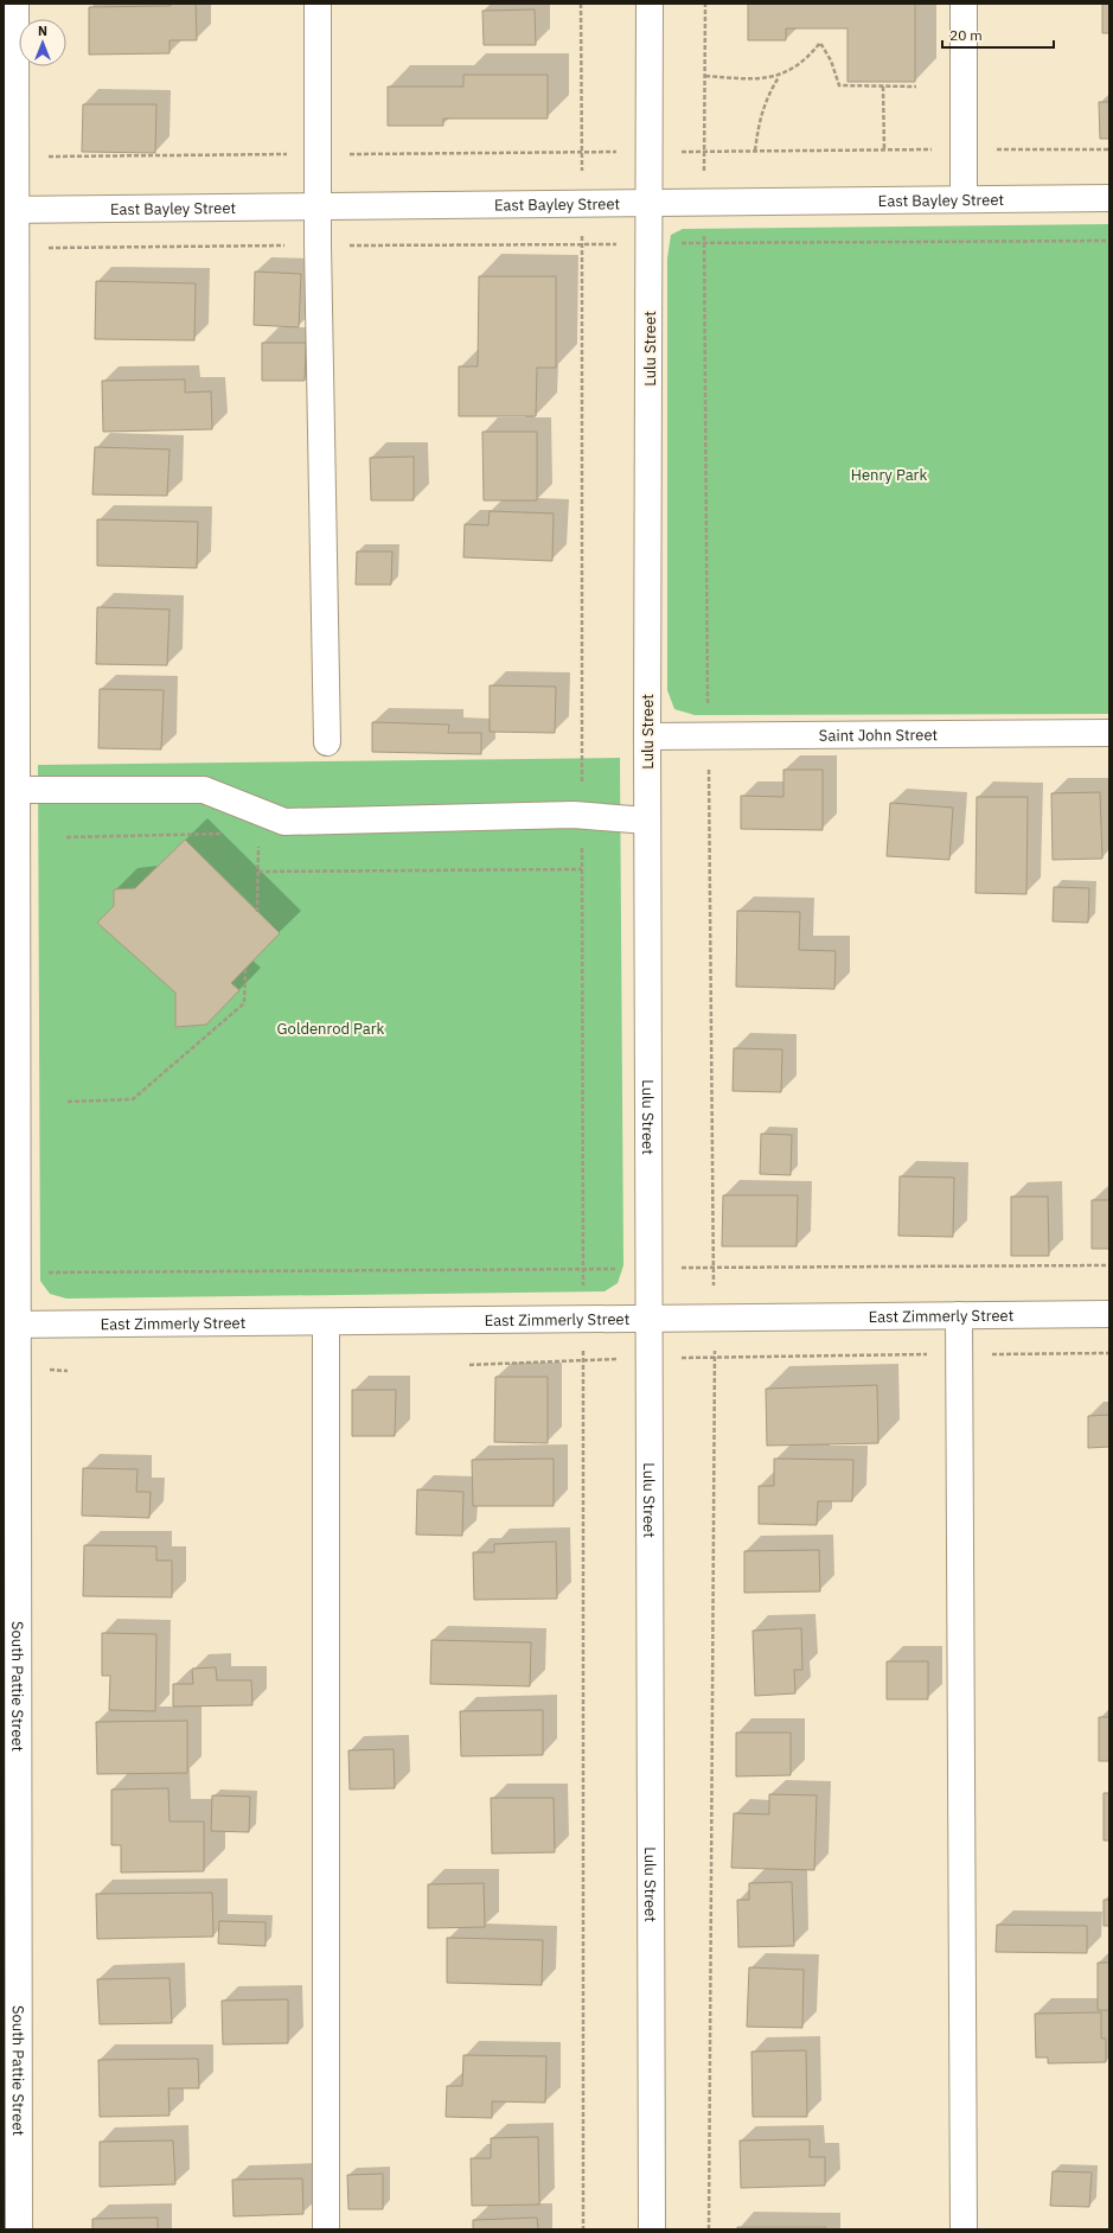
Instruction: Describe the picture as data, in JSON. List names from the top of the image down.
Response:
{
  "streets": {
    "street": [
      "East Bayley Street",
      "Lulu Street",
      "Saint John Street",
      "East Zimmerly Street",
      "South Pattie Street"
    ]
  },
  "crossings": [
    ["East Bayley Street", "Lulu Street"],
    ["East Bayley Street", "South Pattie Street"],
    ["Lulu Street", "Saint John Street"],
    ["Lulu Street", "East Zimmerly Street"],
    ["East Zimmerly Street", "South Pattie Street"]
  ],
  "parks": ["Henry Park", "Goldenrod Park"],
  "scale_bar": "20 m",
  "north": "top"
}
